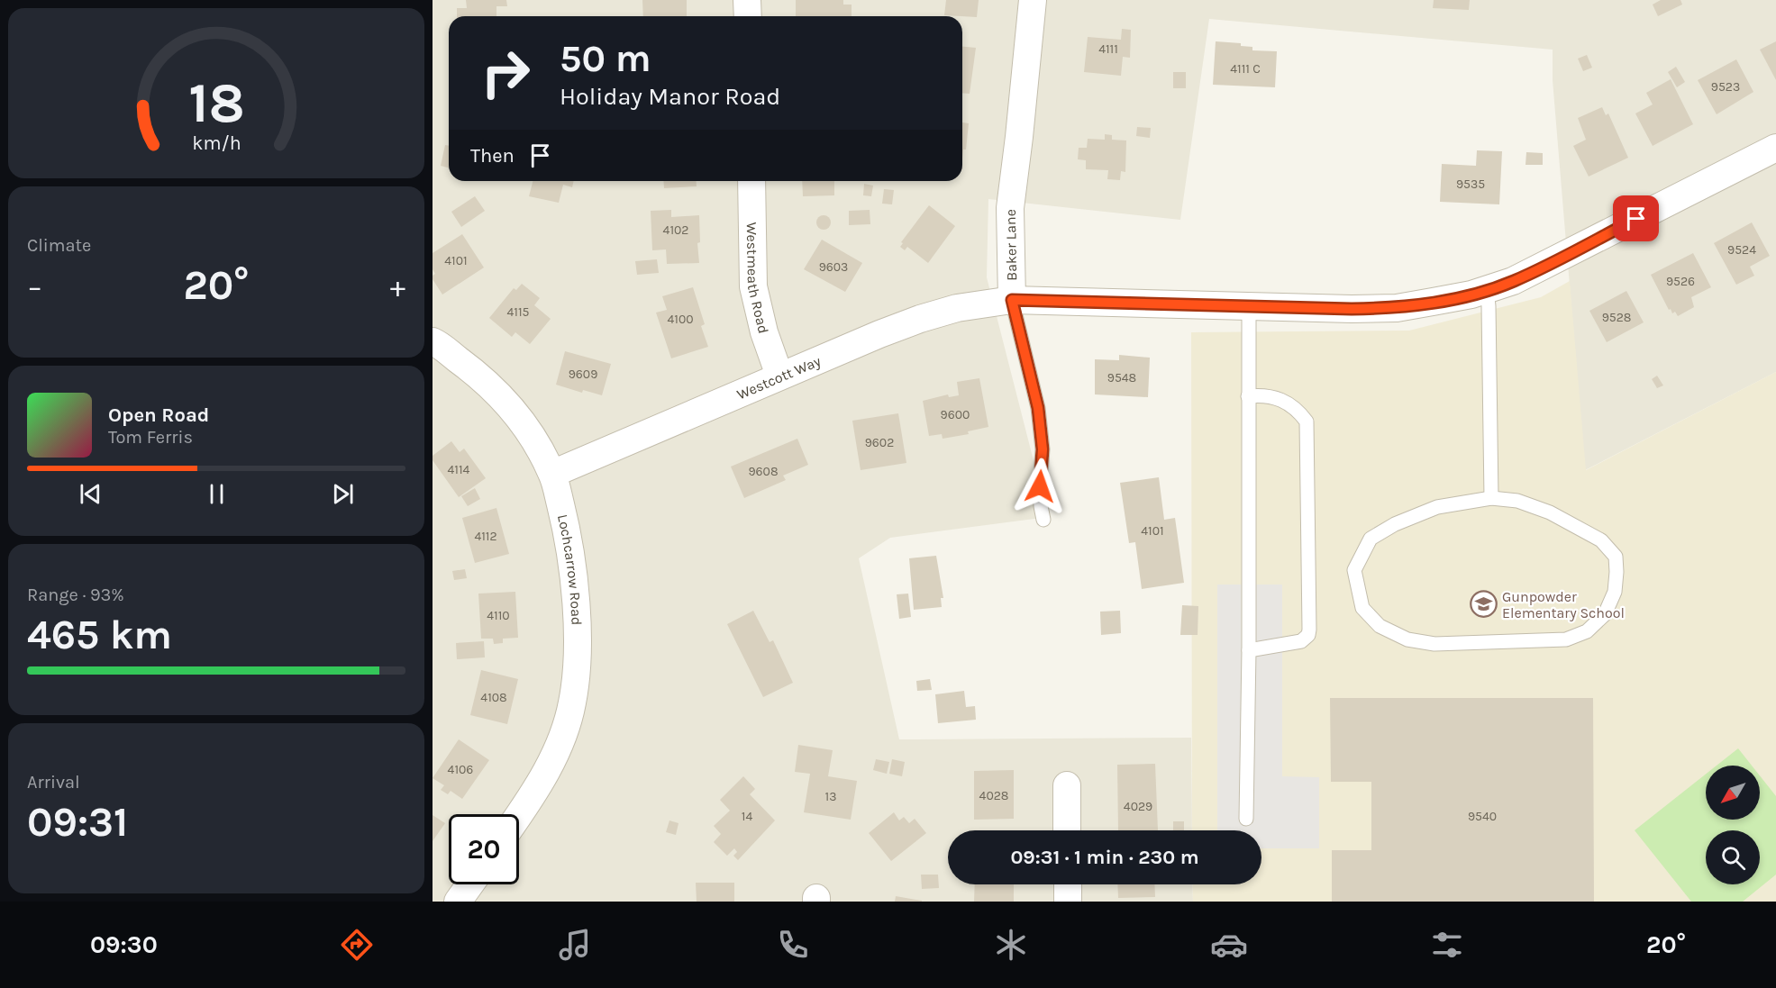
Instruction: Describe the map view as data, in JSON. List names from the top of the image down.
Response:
{
  "streets": {
    "street": [
      "Baker Lane",
      "Westmeath Road",
      "Westcott Way",
      "Lochcarrow Road"
    ]
  },
  "crossings": [
    ["Baker Lane", "Westcott Way"],
    ["Westmeath Road", "Westcott Way"],
    ["Westcott Way", "Lochcarrow Road"]
  ],
  "places": {
    "school or university": ["Gunpowder Elementary School"]
  },
  "house_numbers": [
    "4111",
    "4111 C",
    "9523",
    "9535",
    "4102",
    "9524",
    "4101",
    "9603",
    "9526",
    "4115",
    "9528",
    "4100",
    "9609",
    "9548",
    "9600",
    "9602",
    "4114",
    "9608",
    "4101",
    "4112",
    "4110",
    "4108",
    "4106",
    "4028",
    "13",
    "4029",
    "14",
    "9540"
  ],
  "north": "bottom left",
  "page": {
    "turn": ["50 m", "Holiday Manor Road"],
    "then": "Then",
    "tile": [
      "Climate",
      ["Range · 93%", "465 km"],
      ["Arrival", "09:31"]
    ],
    "heat": ["−", "20°", "+"],
    "song": ["Open Road", "Tom Ferris"],
    "limit": "20",
    "trip": "09:31 · 1 min · 230 m",
    "tabs": ["09:30", "20°"],
    "gauge": ["18", "km/h"]
  }
}
